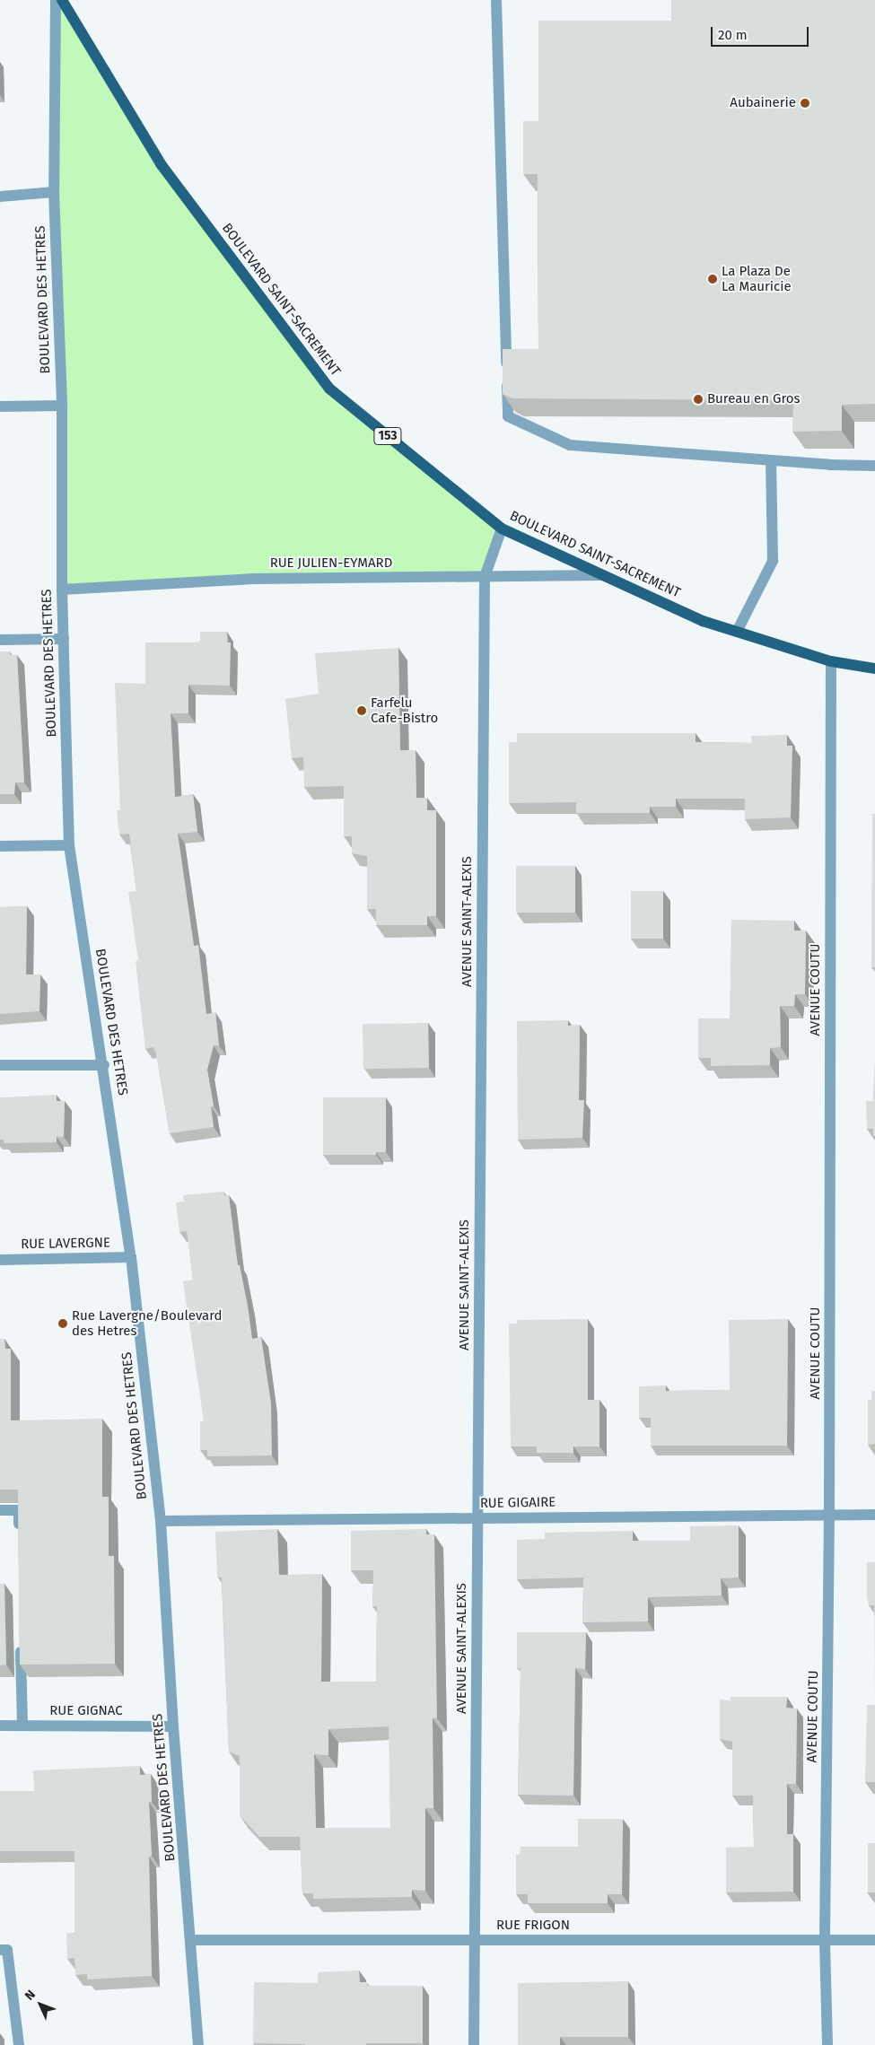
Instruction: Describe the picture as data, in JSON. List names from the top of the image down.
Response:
{
  "streets": {
    "main road": ["BOULEVARD SAINT-SACREMENT", "153"],
    "street": [
      "BOULEVARD DES HETRES",
      "RUE JULIEN-EYMARD",
      "AVENUE SAINT-ALEXIS",
      "AVENUE COUTU",
      "RUE LAVERGNE",
      "RUE GIGAIRE",
      "RUE GIGNAC",
      "RUE FRIGON"
    ]
  },
  "crossings": [
    ["BOULEVARD DES HETRES", "RUE JULIEN-EYMARD"],
    ["BOULEVARD DES HETRES", "RUE LAVERGNE"],
    ["BOULEVARD DES HETRES", "RUE GIGAIRE"],
    ["BOULEVARD DES HETRES", "RUE GIGNAC"],
    ["BOULEVARD DES HETRES", "RUE FRIGON"],
    ["BOULEVARD SAINT-SACREMENT", "RUE JULIEN-EYMARD"],
    ["BOULEVARD SAINT-SACREMENT", "AVENUE SAINT-ALEXIS"],
    ["BOULEVARD SAINT-SACREMENT", "AVENUE COUTU"],
    ["RUE JULIEN-EYMARD", "AVENUE SAINT-ALEXIS"],
    ["AVENUE SAINT-ALEXIS", "RUE GIGAIRE"],
    ["AVENUE SAINT-ALEXIS", "RUE FRIGON"],
    ["AVENUE COUTU", "RUE GIGAIRE"],
    ["AVENUE COUTU", "RUE FRIGON"]
  ],
  "places": [
    "Aubainerie",
    "La Plaza De La Mauricie",
    "Bureau en Gros",
    "Farfelu Cafe-Bistro",
    "Rue Lavergne/Boulevard des Hetres"
  ],
  "scale_bar": "20 m",
  "north": "top left"
}
